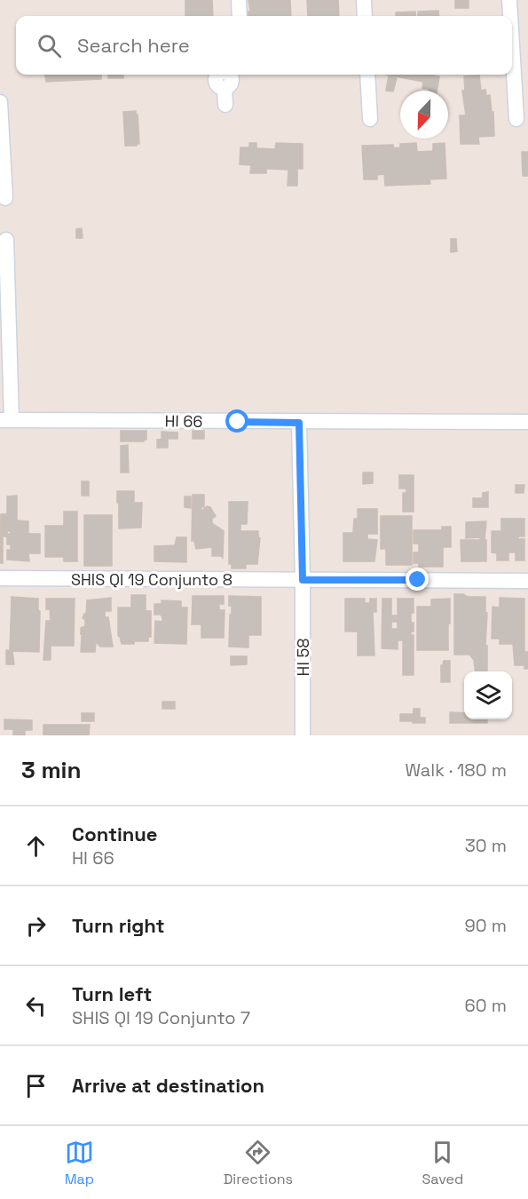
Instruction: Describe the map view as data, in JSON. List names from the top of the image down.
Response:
{
  "streets": {
    "street": ["HI 66", "SHIS QI 19 Conjunto 8", "HI 58"]
  },
  "crossings": [
    ["HI 66", "HI 58"],
    ["SHIS QI 19 Conjunto 8", "HI 58"]
  ],
  "north": "bottom",
  "page": {
    "search": "Search here",
    "heading": ["3 min", "Walk · 180 m"],
    "list": [
      ["Continue", "HI 66", "30 m"],
      ["Turn right", "90 m"],
      ["Turn left", "SHIS QI 19 Conjunto 7", "60 m"],
      "Arrive at destination"
    ],
    "nav": ["Map", "Directions", "Saved"]
  }
}
